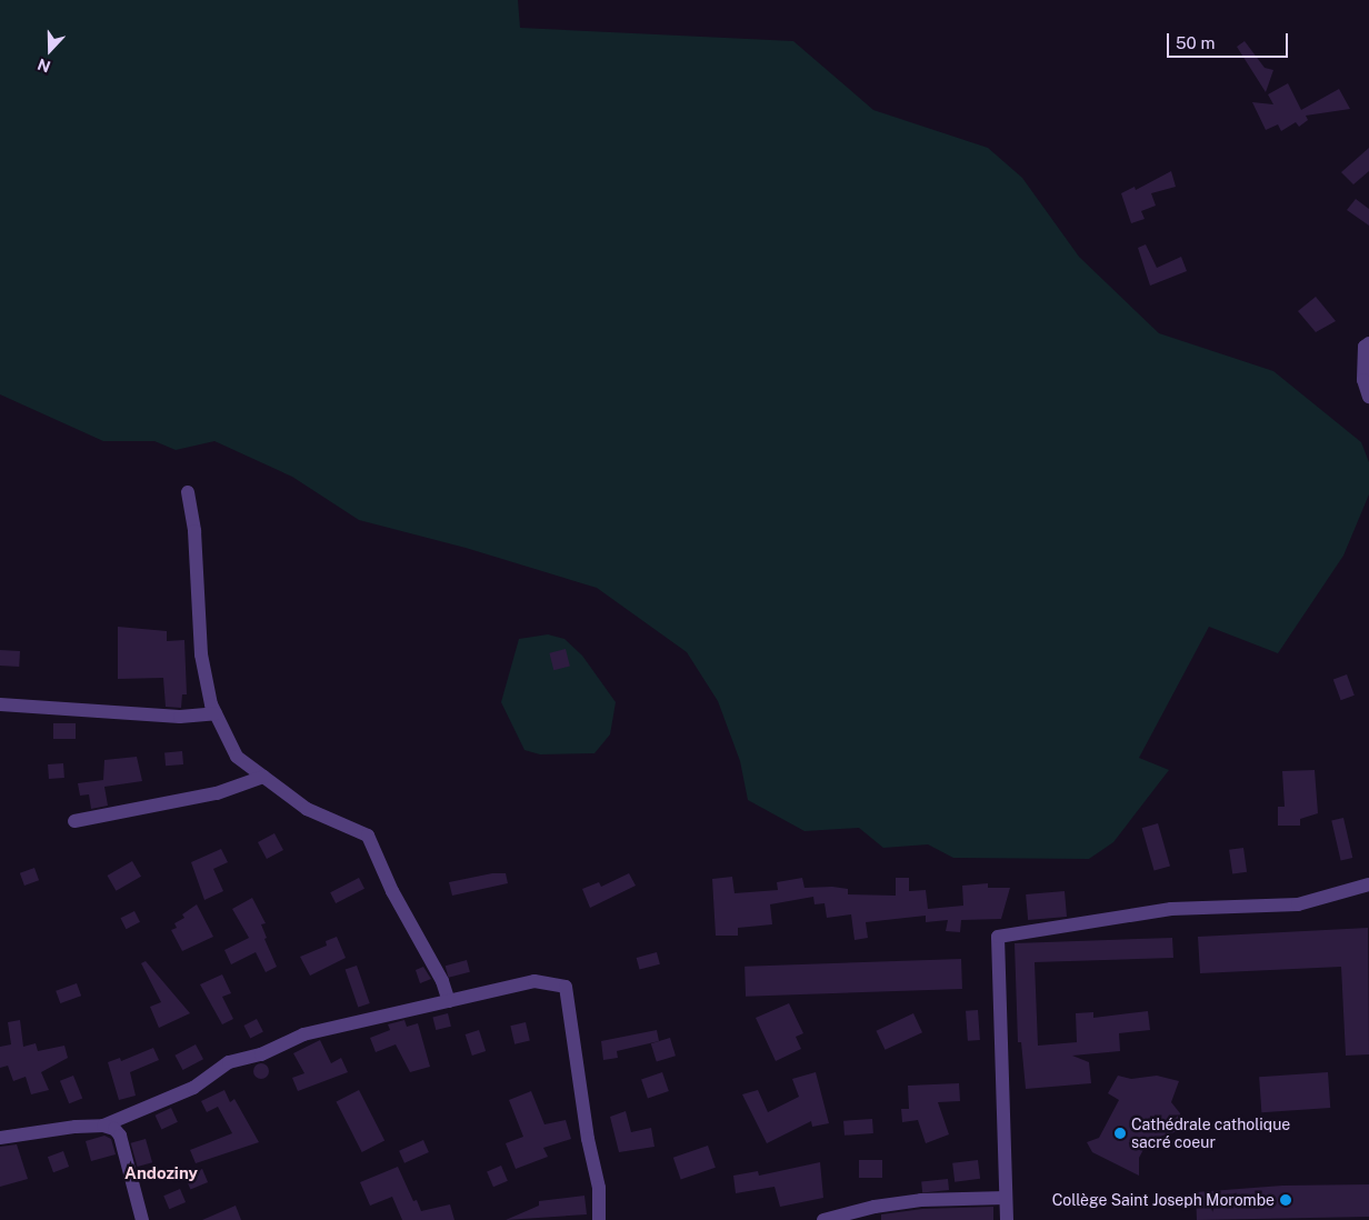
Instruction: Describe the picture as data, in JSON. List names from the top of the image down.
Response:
{
  "districts": ["Andoziny"],
  "places": ["Cathédrale catholique sacré coeur", "Collège Saint Joseph Morombe"],
  "scale_bar": "50 m",
  "north": "bottom"
}
